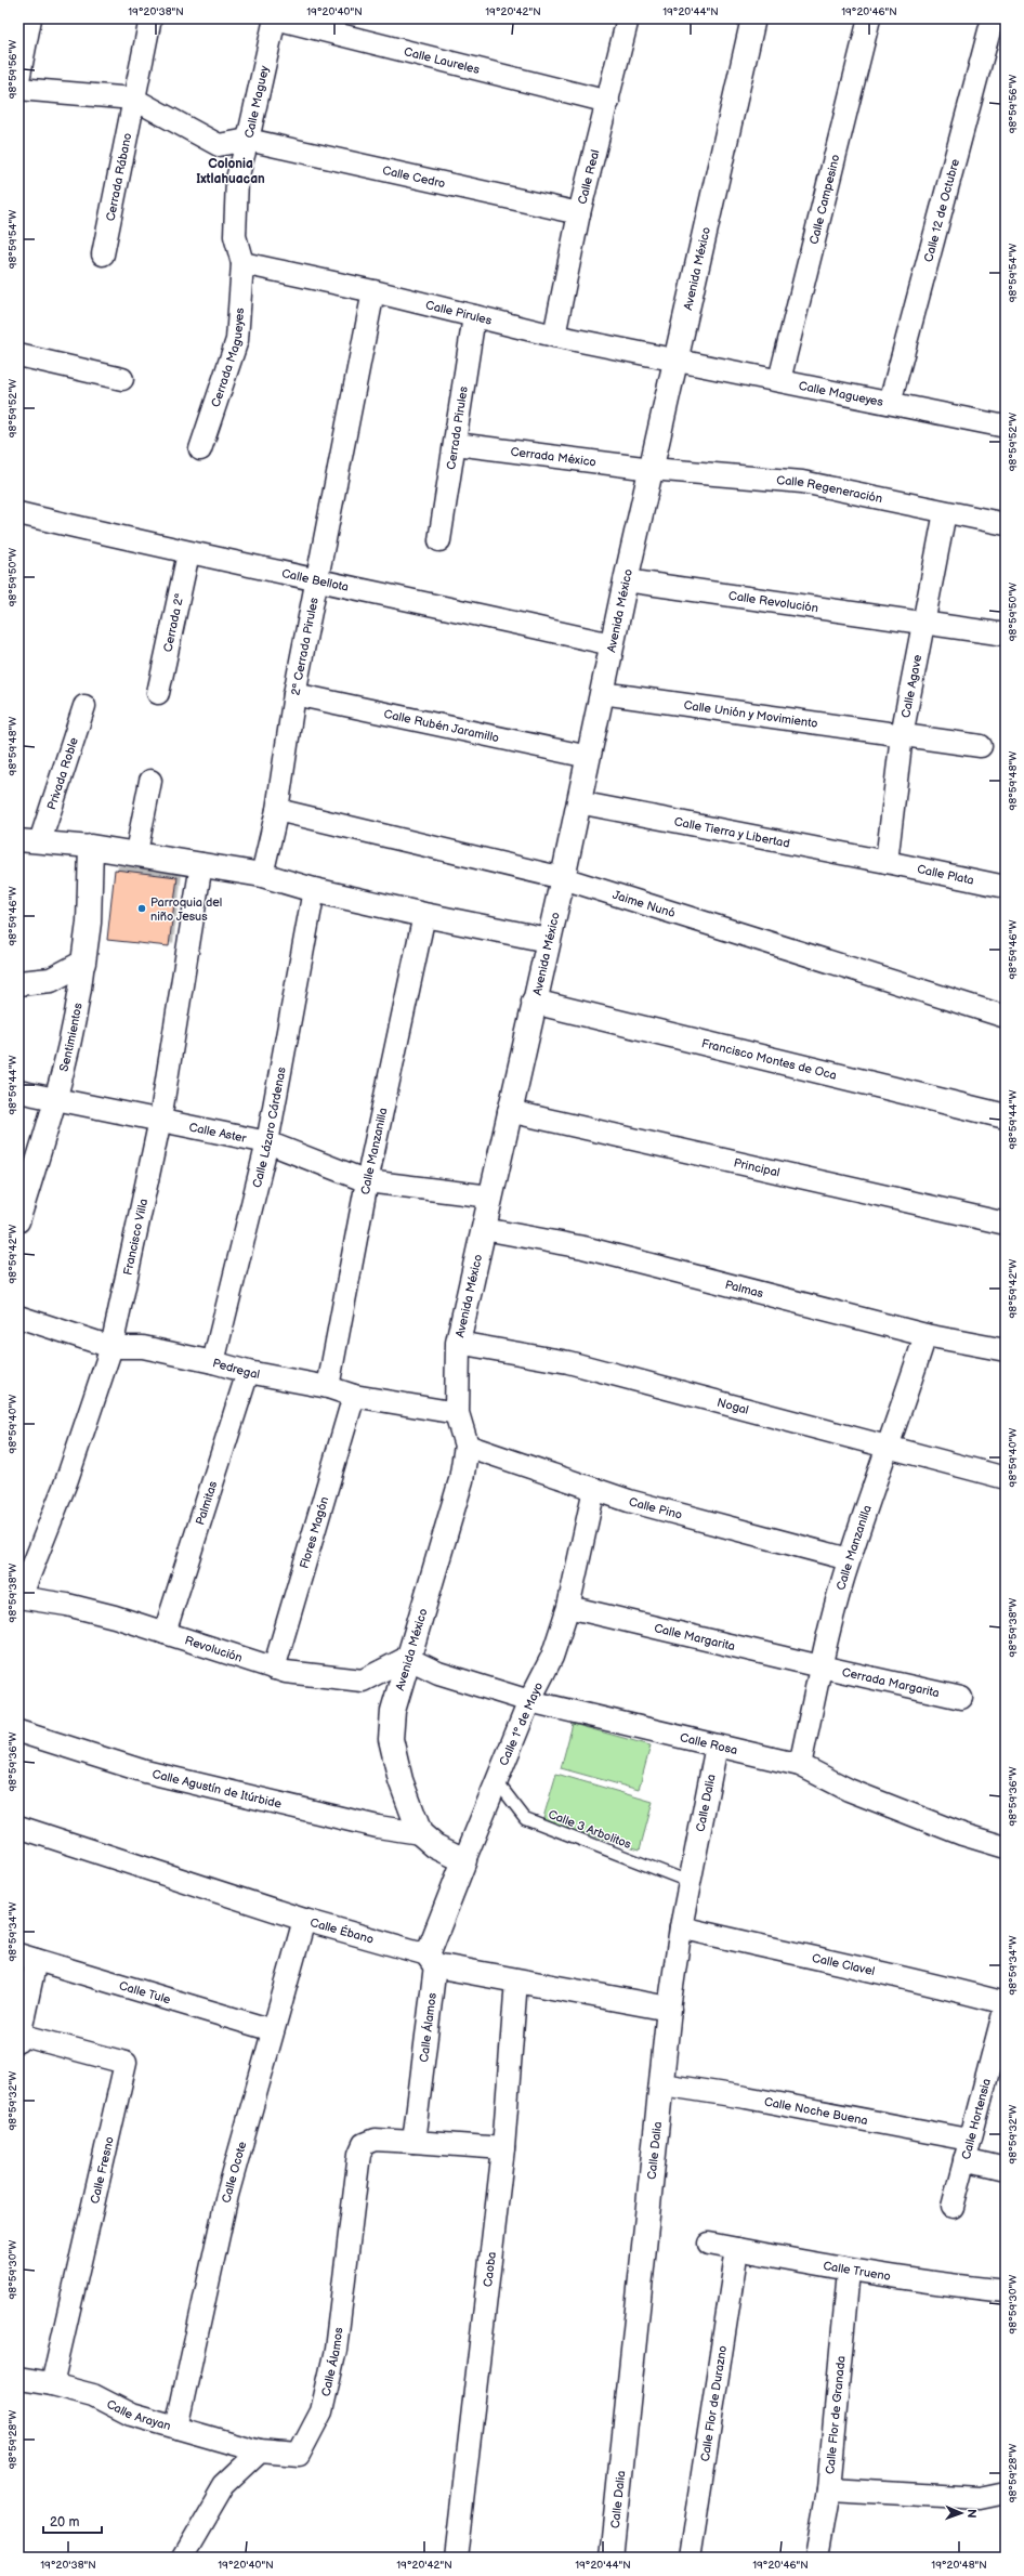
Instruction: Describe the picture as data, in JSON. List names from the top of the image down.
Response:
{
  "streets": {
    "street": [
      "Calle Laureles",
      "Calle Maguey",
      "Cerrada Rábano",
      "Calle Cedro",
      "Calle Real",
      "Calle Campesino",
      "Calle 12 de Octubre",
      "Avenida México",
      "Calle Pirules",
      "Cerrada Magueyes",
      "Calle Magueyes",
      "Cerrada Pirules",
      "Cerrada México",
      "Calle Regeneración",
      "Calle Bellota",
      "Calle Revolución",
      "Cerrada 2ª",
      "2ª Cerrada Pirules",
      "Calle Agave",
      "Calle Unión y Movimiento",
      "Calle Rubén Jaramillo",
      "Privada Roble",
      "Calle Tierra y Libertad",
      "Calle Plata",
      "Jaime Nunó",
      "Sentimientos",
      "Francisco Montes de Oca",
      "Calle Lázaro Cárdenas",
      "Calle Aster",
      "Calle Manzanilla",
      "Principal",
      "Francisco Villa",
      "Palmas",
      "Pedregal",
      "Nogal",
      "Palmitas",
      "Calle Pino",
      "Flores Magón",
      "Calle Margarita",
      "Revolución",
      "Cerrada Margarita",
      "Calle 1º de Mayo",
      "Calle Rosa",
      "Calle Agustín de Itúrbide",
      "Calle Dalia",
      "Calle Ébano",
      "Calle Clavel",
      "Calle Tule",
      "Calle Álamos",
      "Calle Noche Buena",
      "Calle Hortensia",
      "Calle Fresno",
      "Calle Ocote",
      "Caoba",
      "Calle Trueno",
      "Calle Flor de Durazno",
      "Calle Arayan",
      "Calle Flor de Granada"
    ],
    "lane": ["Calle 3 Arbolitos"]
  },
  "crossings": [
    ["Calle Laureles", "Calle Maguey"],
    ["Calle Laureles", "Calle Real"],
    ["Calle Maguey", "Calle Cedro"],
    ["Calle Maguey", "Calle Pirules"],
    ["Calle Maguey", "Cerrada Magueyes"],
    ["Calle Cedro", "Calle Real"],
    ["Calle Real", "Calle Pirules"],
    ["Calle Campesino", "Calle Magueyes"],
    ["Calle 12 de Octubre", "Calle Magueyes"],
    ["Avenida México", "Calle Pirules"],
    ["Avenida México", "Calle Magueyes"],
    ["Avenida México", "Cerrada México"],
    ["Avenida México", "Calle Regeneración"],
    ["Avenida México", "Calle Bellota"],
    ["Avenida México", "Calle Revolución"],
    ["Avenida México", "Calle Unión y Movimiento"],
    ["Avenida México", "Calle Rubén Jaramillo"],
    ["Avenida México", "Calle Tierra y Libertad"],
    ["Avenida México", "Jaime Nunó"],
    ["Avenida México", "Francisco Montes de Oca"],
    ["Avenida México", "Calle Aster"],
    ["Avenida México", "Principal"],
    ["Avenida México", "Palmas"],
    ["Avenida México", "Pedregal"],
    ["Avenida México", "Nogal"],
    ["Avenida México", "Calle Pino"],
    ["Avenida México", "Revolución"],
    ["Avenida México", "Calle Rosa"],
    ["Avenida México", "Calle Agustín de Itúrbide"],
    ["Calle Pirules", "Cerrada Magueyes"],
    ["Calle Pirules", "Calle Magueyes"],
    ["Calle Pirules", "Cerrada Pirules"],
    ["Calle Pirules", "2ª Cerrada Pirules"],
    ["Cerrada Pirules", "Cerrada México"],
    ["Cerrada México", "Calle Regeneración"],
    ["Calle Regeneración", "Calle Agave"],
    ["Calle Bellota", "Cerrada 2ª"],
    ["Calle Bellota", "2ª Cerrada Pirules"],
    ["Calle Revolución", "Calle Agave"],
    ["2ª Cerrada Pirules", "Calle Rubén Jaramillo"],
    ["2ª Cerrada Pirules", "Jaime Nunó"],
    ["Calle Agave", "Calle Unión y Movimiento"],
    ["Calle Agave", "Calle Tierra y Libertad"],
    ["Calle Agave", "Calle Plata"],
    ["Calle Tierra y Libertad", "Calle Plata"],
    ["Sentimientos", "Calle Aster"],
    ["Calle Lázaro Cárdenas", "Calle Aster"],
    ["Calle Lázaro Cárdenas", "Pedregal"],
    ["Calle Aster", "Calle Manzanilla"],
    ["Calle Aster", "Francisco Villa"],
    ["Calle Manzanilla", "Palmas"],
    ["Calle Manzanilla", "Pedregal"],
    ["Calle Manzanilla", "Nogal"],
    ["Calle Manzanilla", "Calle Pino"],
    ["Calle Manzanilla", "Calle Margarita"],
    ["Calle Manzanilla", "Cerrada Margarita"],
    ["Calle Manzanilla", "Calle Rosa"],
    ["Francisco Villa", "Pedregal"],
    ["Francisco Villa", "Revolución"],
    ["Pedregal", "Palmitas"],
    ["Pedregal", "Flores Magón"],
    ["Palmitas", "Revolución"],
    ["Calle Pino", "Calle 1º de Mayo"],
    ["Flores Magón", "Revolución"],
    ["Calle Margarita", "Cerrada Margarita"],
    ["Calle Margarita", "Calle 1º de Mayo"],
    ["Revolución", "Calle Rosa"],
    ["Calle 1º de Mayo", "Calle Rosa"],
    ["Calle 1º de Mayo", "Calle 3 Arbolitos"],
    ["Calle 1º de Mayo", "Calle Ébano"],
    ["Calle 1º de Mayo", "Calle Álamos"],
    ["Calle Rosa", "Calle Dalia"],
    ["Calle Dalia", "Calle 3 Arbolitos"],
    ["Calle Dalia", "Calle Ébano"],
    ["Calle Dalia", "Calle Clavel"],
    ["Calle Dalia", "Calle Noche Buena"],
    ["Calle Ébano", "Calle Álamos"],
    ["Calle Ébano", "Calle Ocote"],
    ["Calle Ébano", "Caoba"],
    ["Calle Clavel", "Calle Hortensia"],
    ["Calle Tule", "Calle Ocote"],
    ["Calle Álamos", "Caoba"],
    ["Calle Álamos", "Calle Arayan"],
    ["Calle Noche Buena", "Calle Hortensia"],
    ["Calle Fresno", "Calle Arayan"],
    ["Calle Ocote", "Calle Arayan"],
    ["Calle Trueno", "Calle Flor de Durazno"],
    ["Calle Trueno", "Calle Flor de Granada"]
  ],
  "districts": ["Colonia Ixtlahuacan"],
  "places": ["Parroquia del niño Jesus"],
  "scale_bar": "20 m",
  "north": "right",
  "coordinates": [
    "19°20'38\"N",
    "19°20'40\"N",
    "19°20'42\"N",
    "19°20'44\"N",
    "19°20'46\"N",
    "98°59'56\"W",
    "98°59'54\"W",
    "98°59'52\"W",
    "98°59'50\"W",
    "98°59'48\"W",
    "98°59'46\"W",
    "98°59'44\"W",
    "98°59'42\"W",
    "98°59'40\"W",
    "98°59'38\"W",
    "98°59'36\"W",
    "98°59'34\"W",
    "98°59'32\"W",
    "98°59'30\"W",
    "98°59'28\"W",
    "19°20'48\"N"
  ]
}
